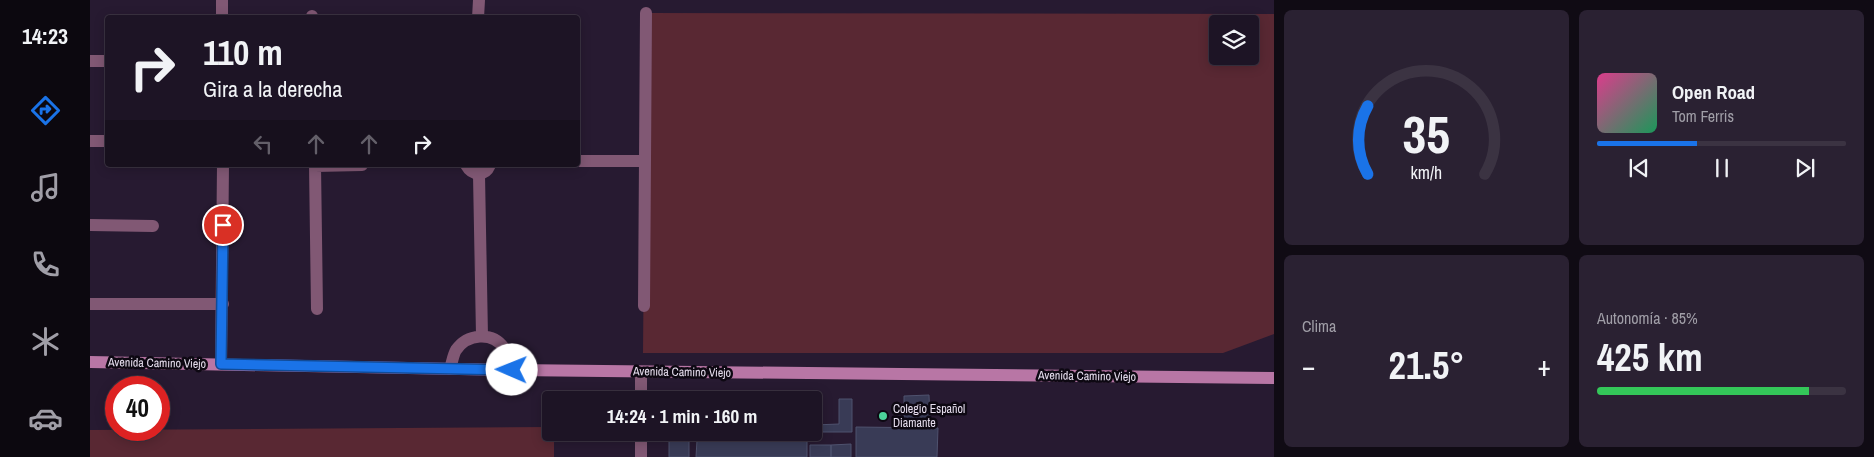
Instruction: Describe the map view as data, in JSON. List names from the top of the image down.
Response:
{
  "streets": {
    "street": ["Avenida Camino Viejo"]
  },
  "places": ["Colegio Español Diamante"],
  "page": {
    "tabs": "14:23",
    "turn": ["110 m", "Gira a la derecha"],
    "song": ["Open Road", "Tom Ferris"],
    "tile": [
      "Clima",
      ["Autonomía · 85%", "425 km"]
    ],
    "heat": ["−", "21.5°", "+"],
    "limit": "40",
    "trip": "14:24 · 1 min · 160 m",
    "gauge": ["35", "km/h"]
  }
}
